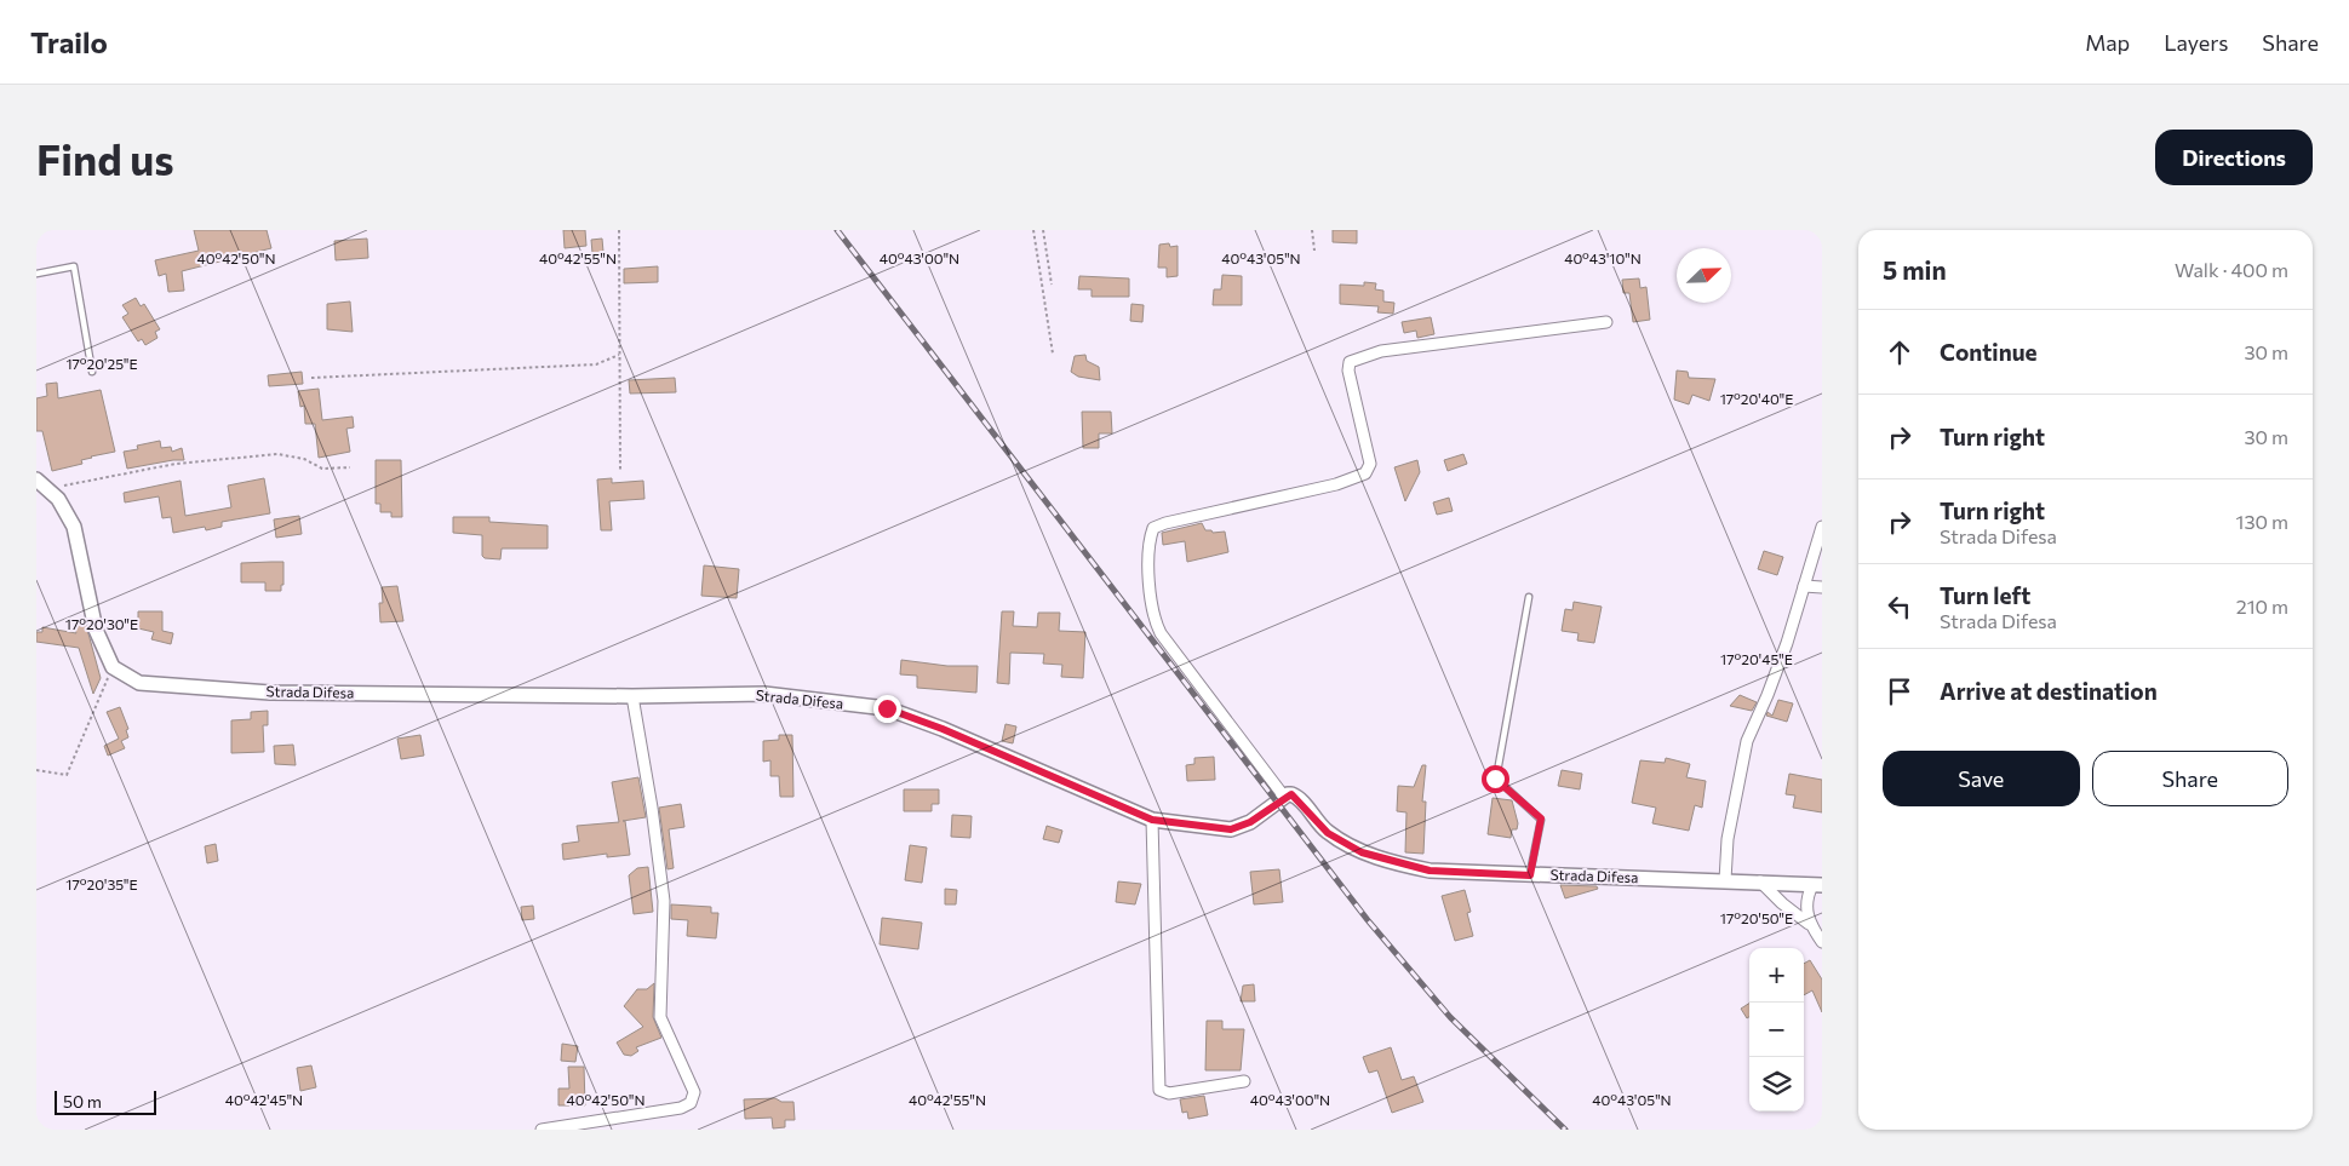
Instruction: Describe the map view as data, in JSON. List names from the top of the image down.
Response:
{
  "streets": {
    "street": ["Strada Difesa"]
  },
  "scale_bar": "50 m",
  "north": "top right",
  "page": {
    "header": "Trailo",
    "nav": ["Map", "Layers", "Share"],
    "buttons": [
      "Directions",
      ["Save", "Share"]
    ],
    "title": "Find us",
    "heading": ["5 min", "Walk · 400 m"],
    "list": [
      ["Continue", "30 m"],
      ["Turn right", "30 m"],
      ["Turn right", "Strada Difesa", "130 m"],
      ["Turn left", "Strada Difesa", "210 m"],
      "Arrive at destination"
    ],
    "map_buttons": ["+", "−"],
    "scale": "50 m"
  },
  "coordinates": [
    "40°42'50\"N",
    "40°42'55\"N",
    "40°43'00\"N",
    "40°43'05\"N",
    "40°43'10\"N",
    "17°20'25\"E",
    "17°20'40\"E",
    "17°20'30\"E",
    "17°20'45\"E",
    "17°20'35\"E",
    "17°20'50\"E",
    "40°42'45\"N"
  ]
}
